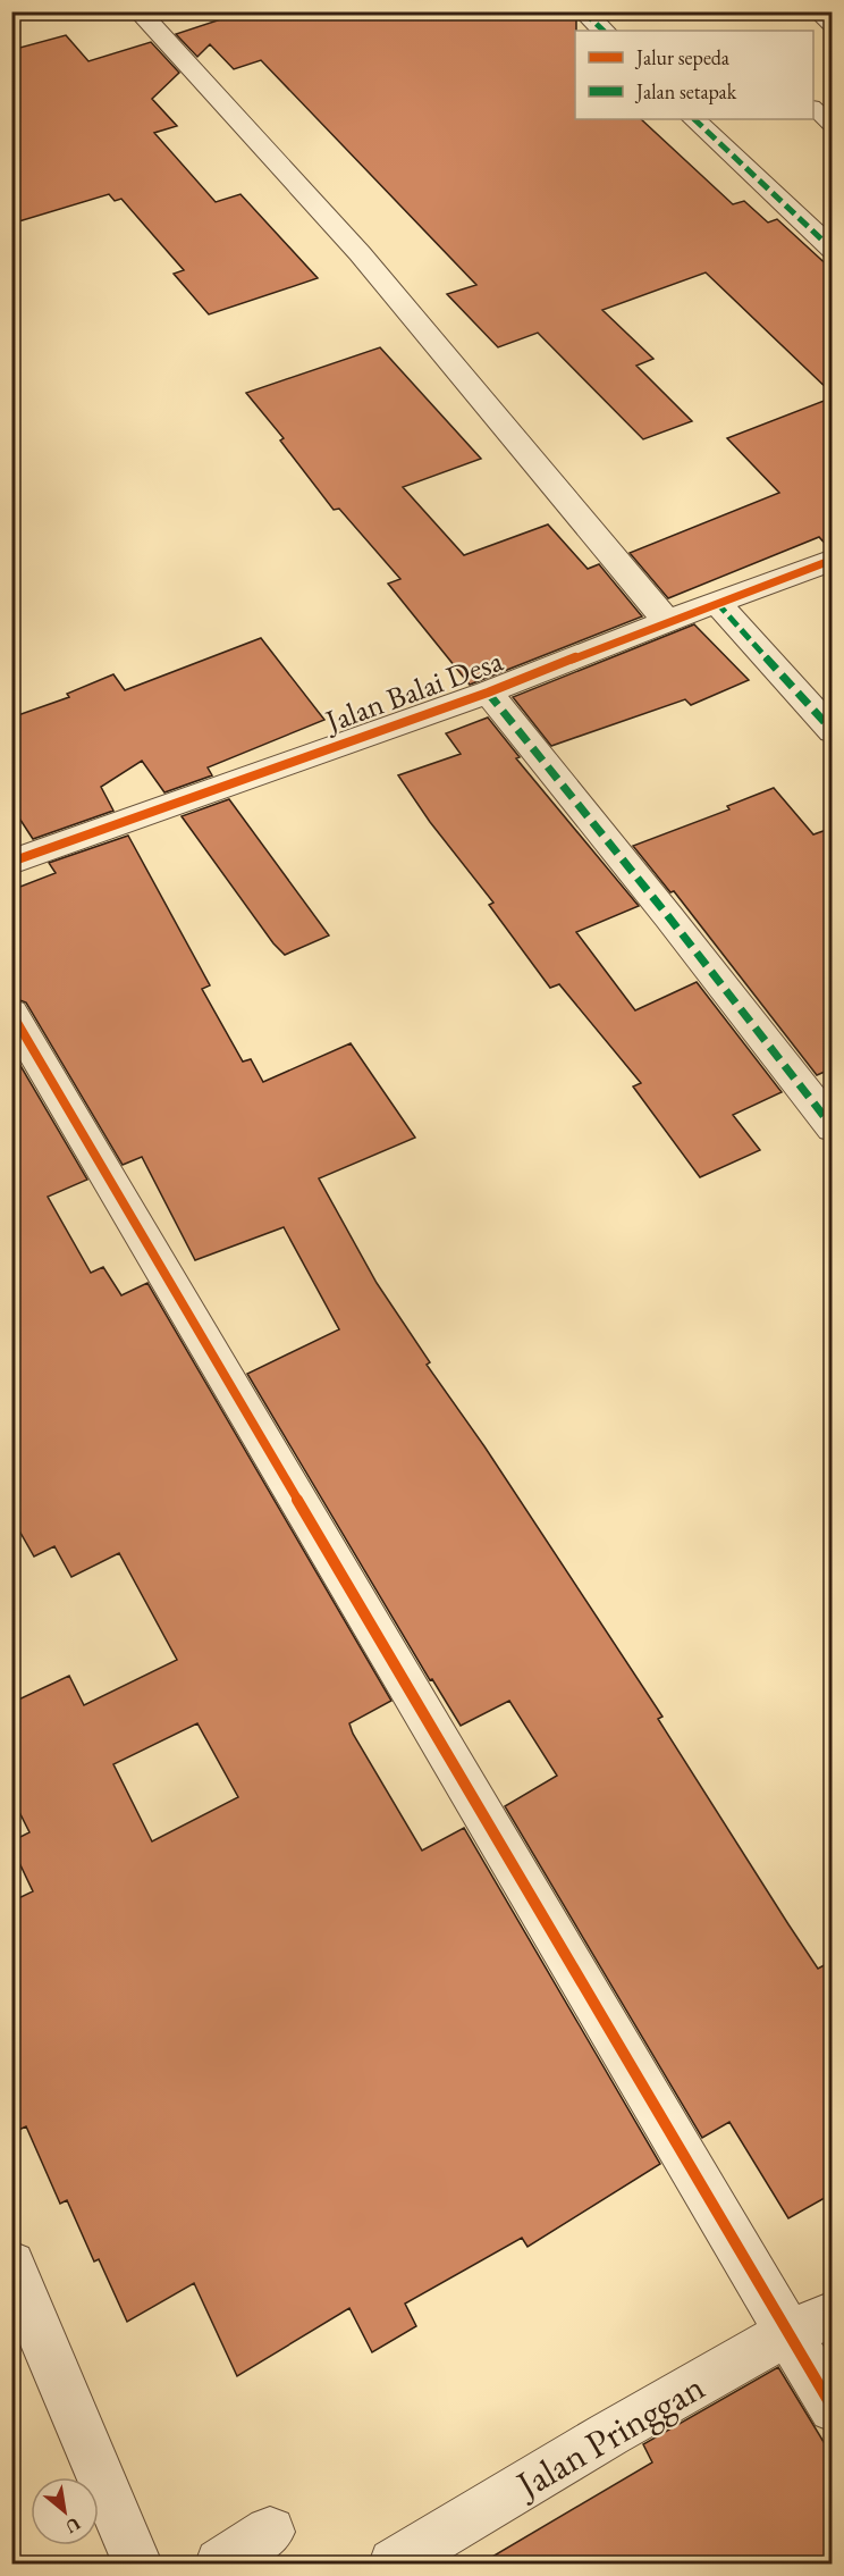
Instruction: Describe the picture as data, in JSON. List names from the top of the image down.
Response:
{
  "streets": {
    "street": ["Jalan Balai Desa", "Jalan Pringgan"]
  },
  "legend": ["Jalur sepeda", "Jalan setapak"],
  "north": "bottom right"
}
